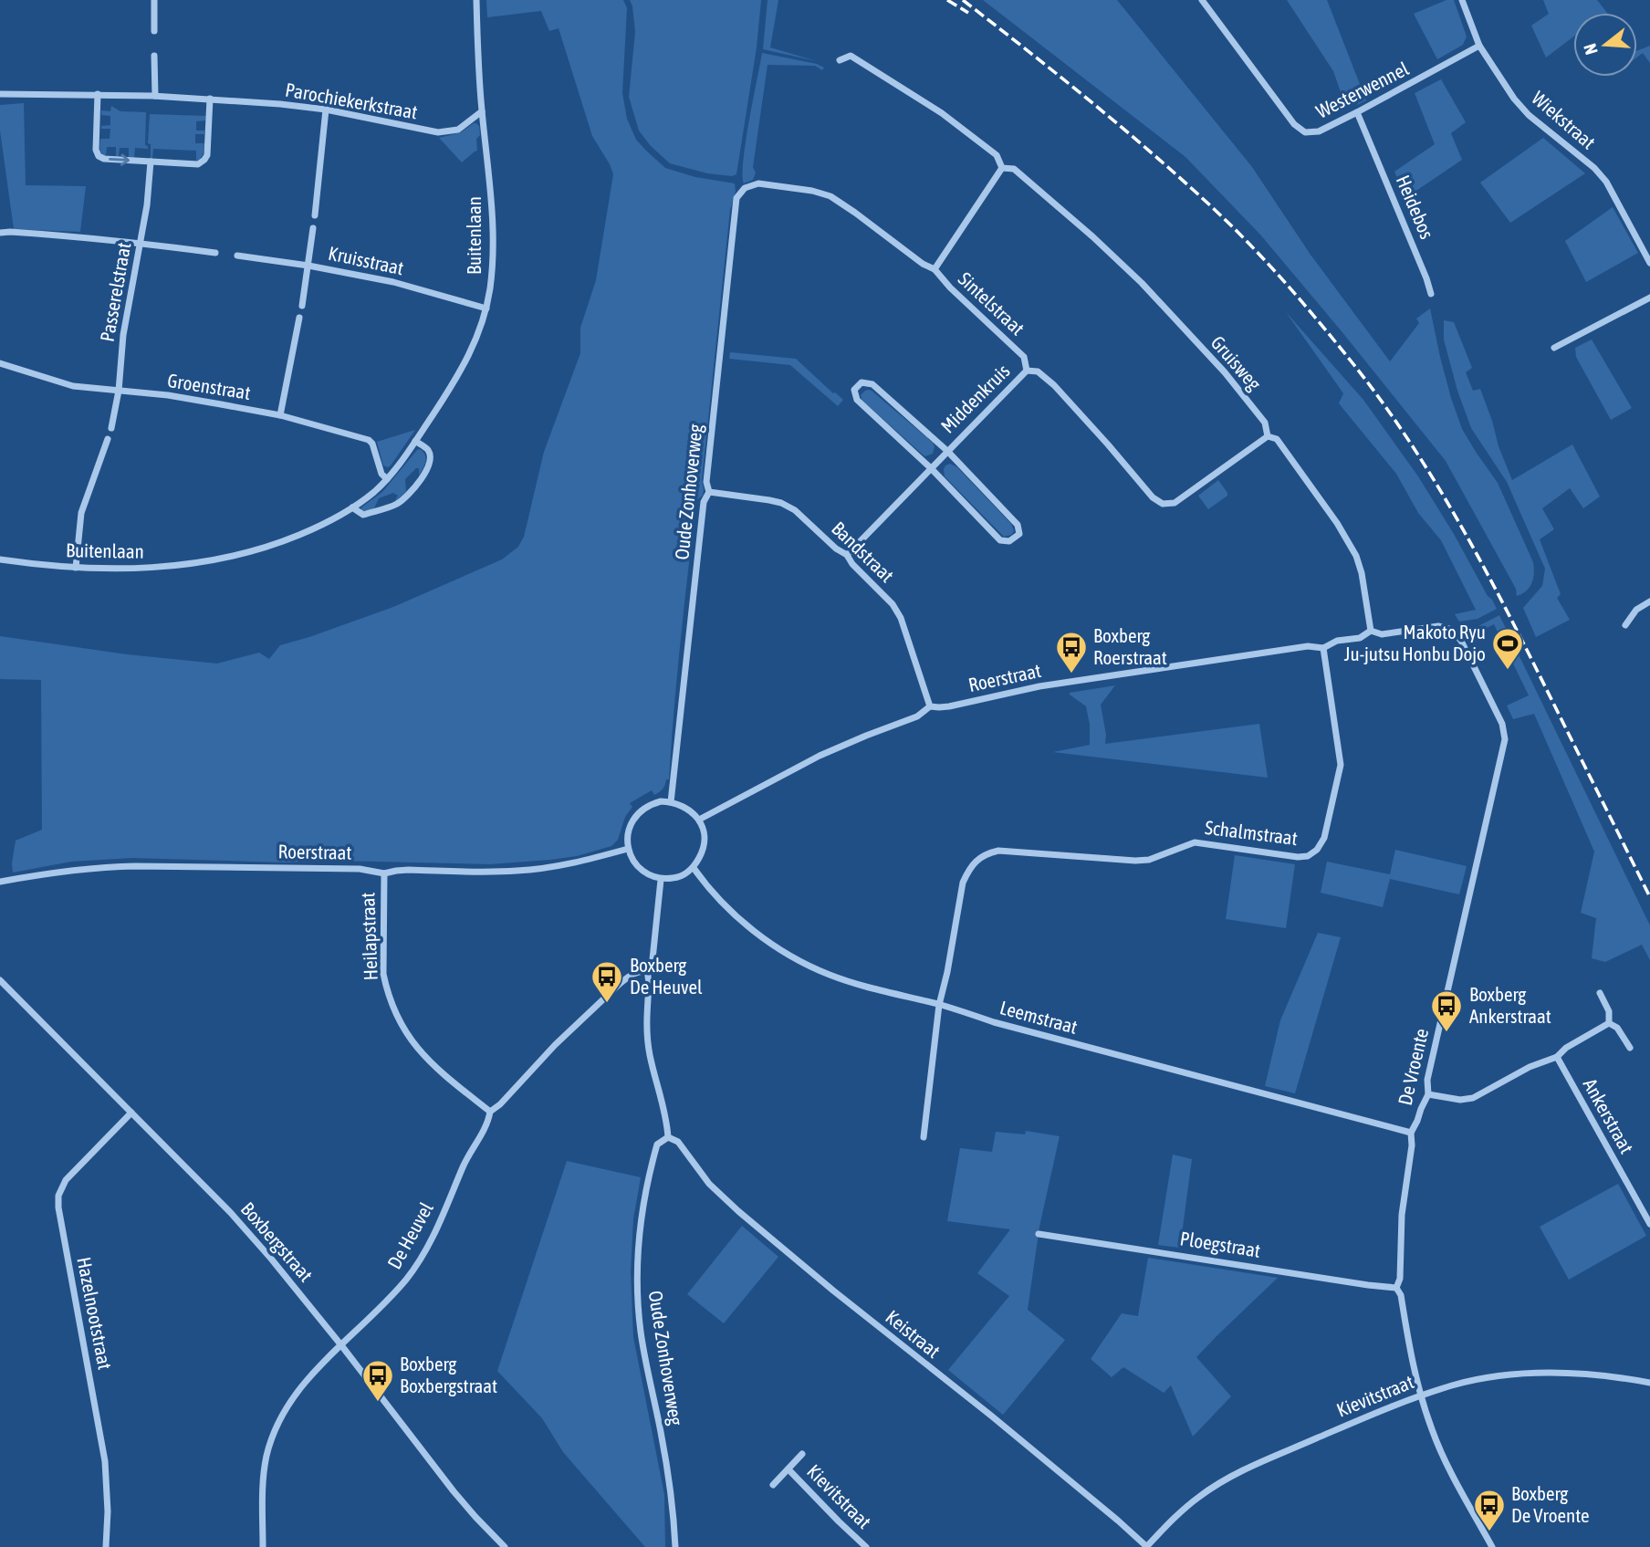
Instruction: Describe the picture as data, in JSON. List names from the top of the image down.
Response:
{
  "streets": {
    "street": [
      "Westerwennel",
      "Parochiekerkstraat",
      "Wiekstraat",
      "Heidebos",
      "Buitenlaan",
      "Kruisstraat",
      "Passerelstraat",
      "Sintelstraat",
      "Gruisweg",
      "Groenstraat",
      "Middenkruis",
      "Oude Zonhoverweg",
      "Bandstraat",
      "Roerstraat",
      "Schalmstraat",
      "Heilapstraat",
      "Leemstraat",
      "De Vroente",
      "Ankerstraat",
      "De Heuvel",
      "Boxbergstraat",
      "Ploegstraat",
      "Hazelnootstraat",
      "Keistraat",
      "Kievitstraat"
    ]
  },
  "crossings": [
    ["Westerwennel", "Wiekstraat"],
    ["Westerwennel", "Heidebos"],
    ["Parochiekerkstraat", "Buitenlaan"],
    ["Buitenlaan", "Kruisstraat"],
    ["Buitenlaan", "Groenstraat"],
    ["Passerelstraat", "Groenstraat"],
    ["Sintelstraat", "Middenkruis"],
    ["Sintelstraat", "Oude Zonhoverweg"],
    ["Gruisweg", "Roerstraat"],
    ["Middenkruis", "Bandstraat"],
    ["Oude Zonhoverweg", "Bandstraat"],
    ["Oude Zonhoverweg", "Roerstraat"],
    ["Oude Zonhoverweg", "Leemstraat"],
    ["Oude Zonhoverweg", "Keistraat"],
    ["Bandstraat", "Roerstraat"],
    ["Roerstraat", "Schalmstraat"],
    ["Roerstraat", "Heilapstraat"],
    ["Roerstraat", "Leemstraat"],
    ["Roerstraat", "De Vroente"],
    ["Schalmstraat", "Leemstraat"],
    ["Heilapstraat", "De Heuvel"],
    ["Leemstraat", "De Vroente"],
    ["De Vroente", "Ploegstraat"],
    ["De Vroente", "Kievitstraat"],
    ["De Heuvel", "Boxbergstraat"],
    ["Boxbergstraat", "Hazelnootstraat"],
    ["Keistraat", "Kievitstraat"]
  ],
  "places": {
    "sports": ["Makoto Ryu Ju-jutsu Honbu Dojo"],
    "bus stop": [
      "Boxberg Roerstraat",
      "Boxberg De Heuvel",
      "Boxberg Ankerstraat",
      "Boxberg Boxbergstraat",
      "Boxberg De Vroente"
    ]
  },
  "north": "left"
}
